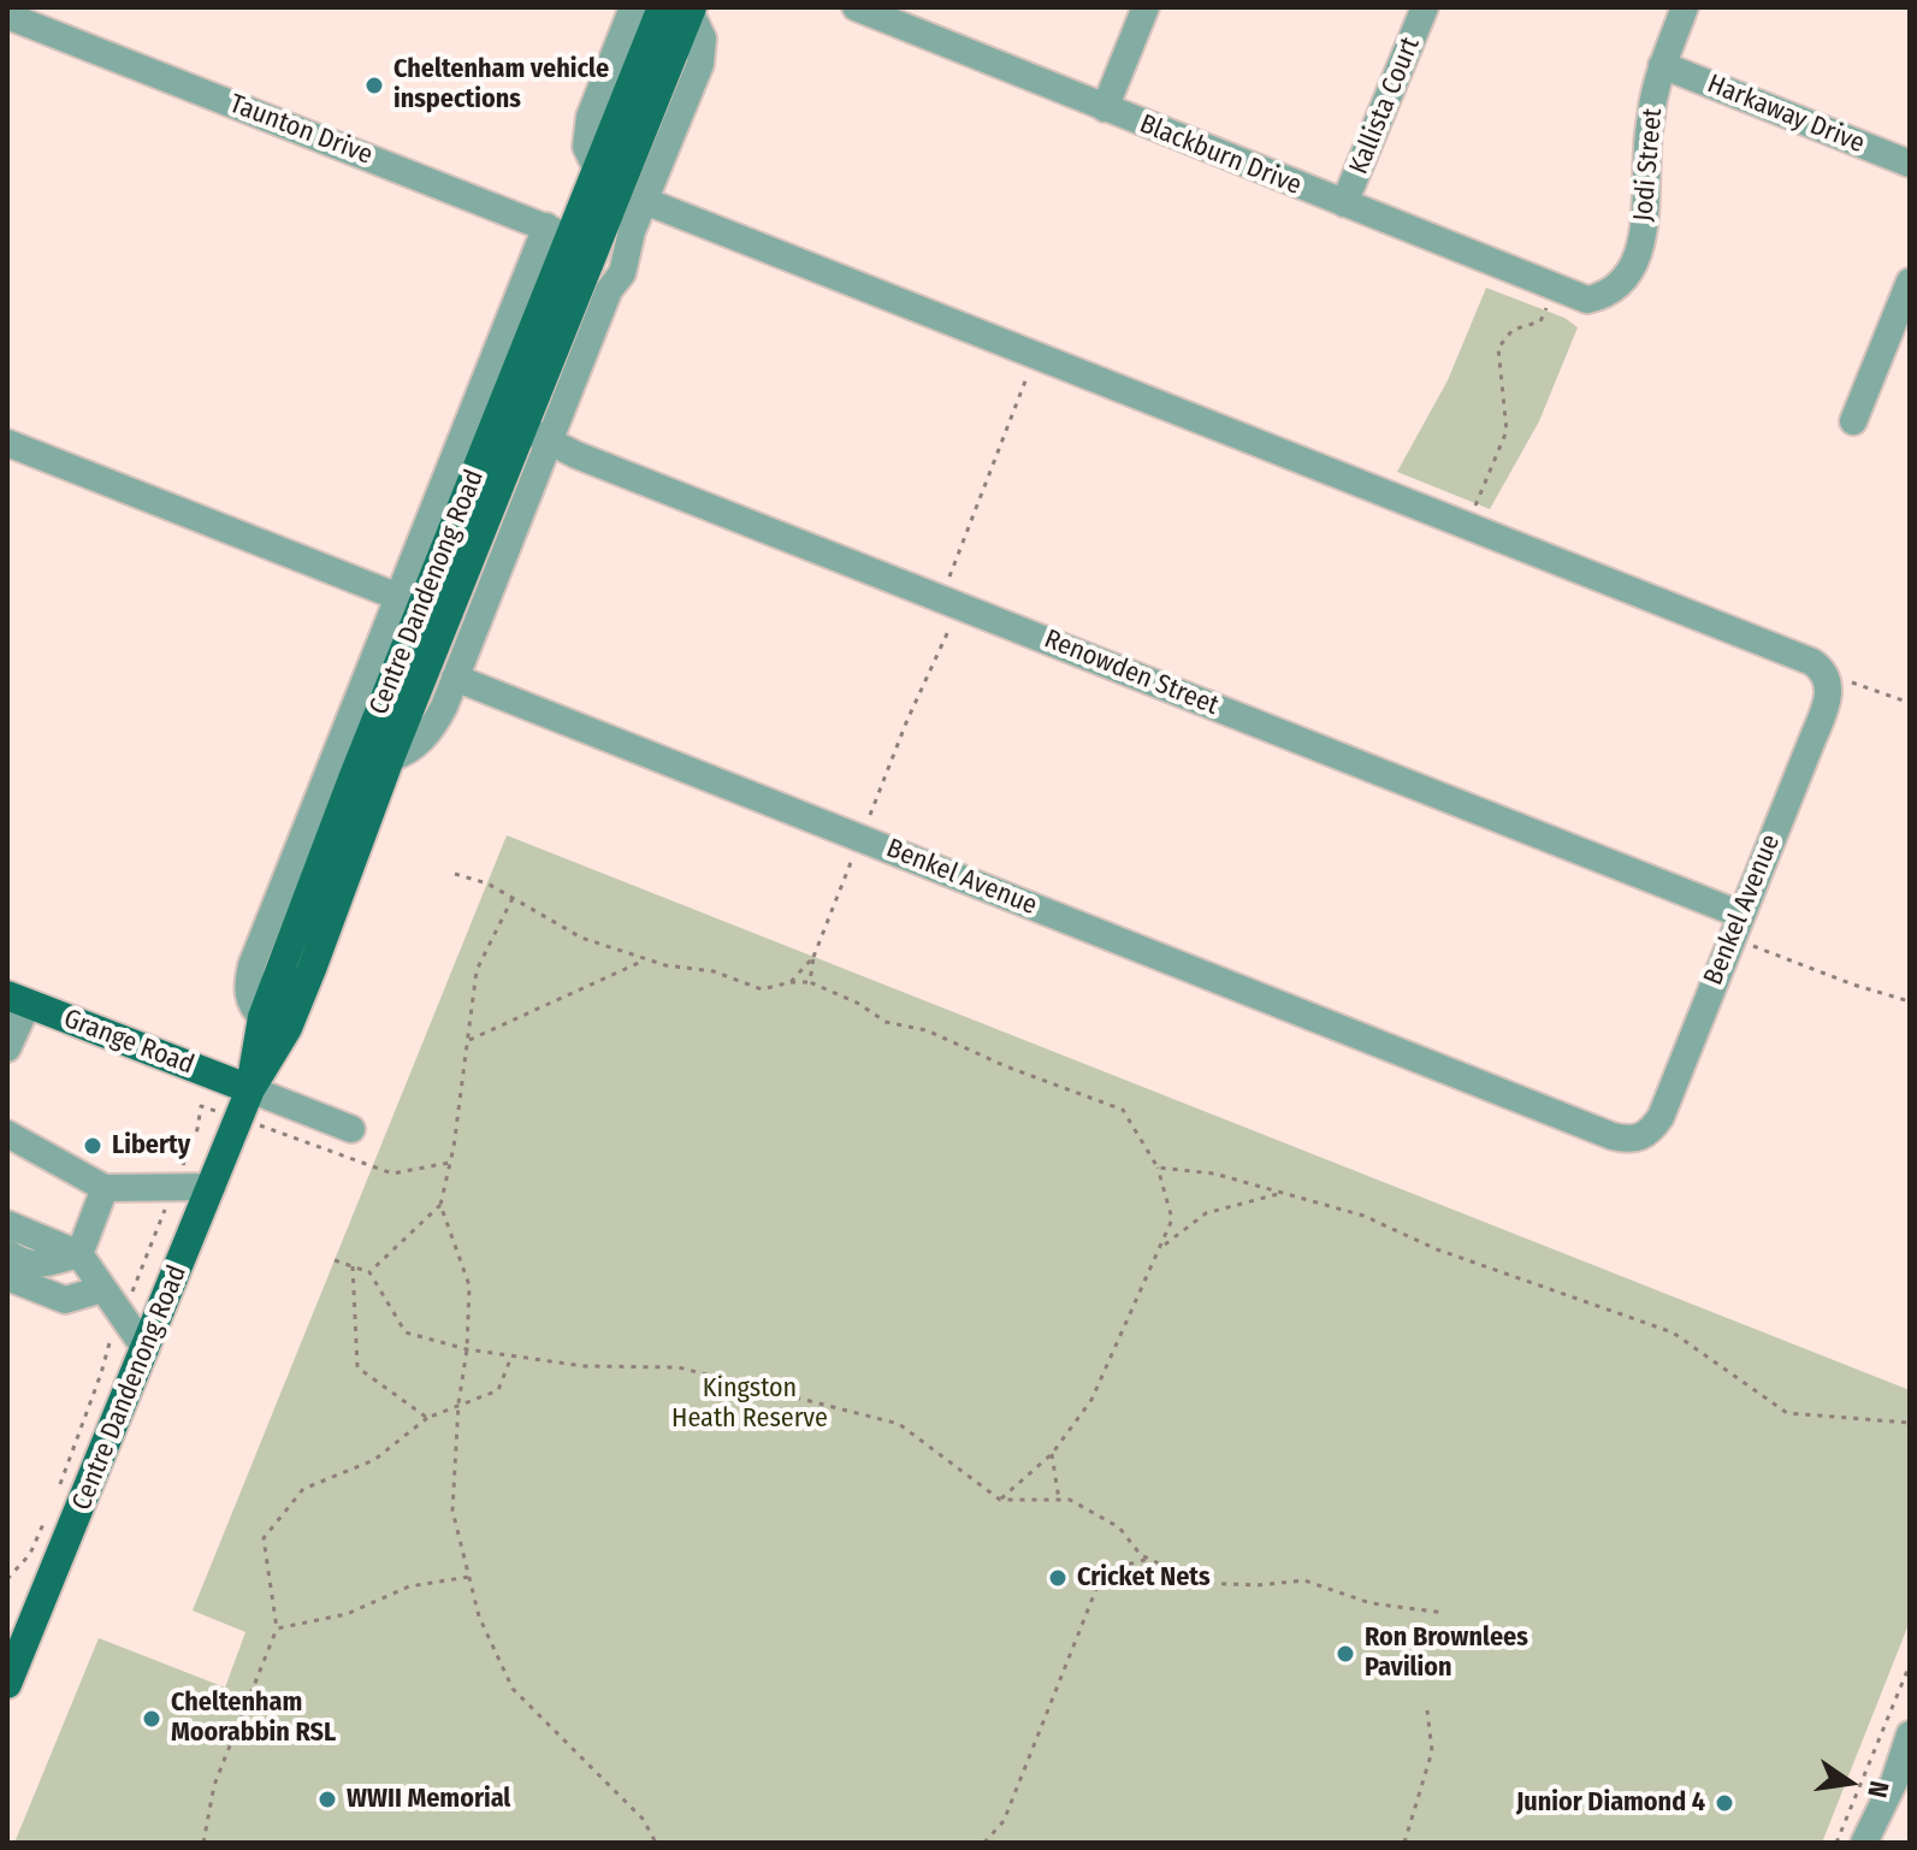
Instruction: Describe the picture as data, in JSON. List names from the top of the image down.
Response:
{
  "streets": {
    "main road": ["Centre Dandenong Road", "Grange Road"],
    "street": [
      "Kallista Court",
      "Harkaway Drive",
      "Taunton Drive",
      "Blackburn Drive",
      "Jodi Street",
      "Renowden Street",
      "Benkel Avenue"
    ]
  },
  "crossings": [
    ["Kallista Court", "Blackburn Drive"],
    ["Harkaway Drive", "Jodi Street"],
    ["Taunton Drive", "Centre Dandenong Road"],
    ["Blackburn Drive", "Jodi Street"],
    ["Centre Dandenong Road", "Renowden Street"],
    ["Centre Dandenong Road", "Benkel Avenue"],
    ["Centre Dandenong Road", "Grange Road"],
    ["Renowden Street", "Benkel Avenue"]
  ],
  "parks": ["Kingston Heath Reserve"],
  "places": [
    "Cheltenham vehicle inspections",
    "Liberty",
    "Cricket Nets",
    "Ron Brownlees Pavilion",
    "Cheltenham Moorabbin RSL",
    "WWII Memorial",
    "Junior Diamond 4"
  ],
  "north": "right"
}
